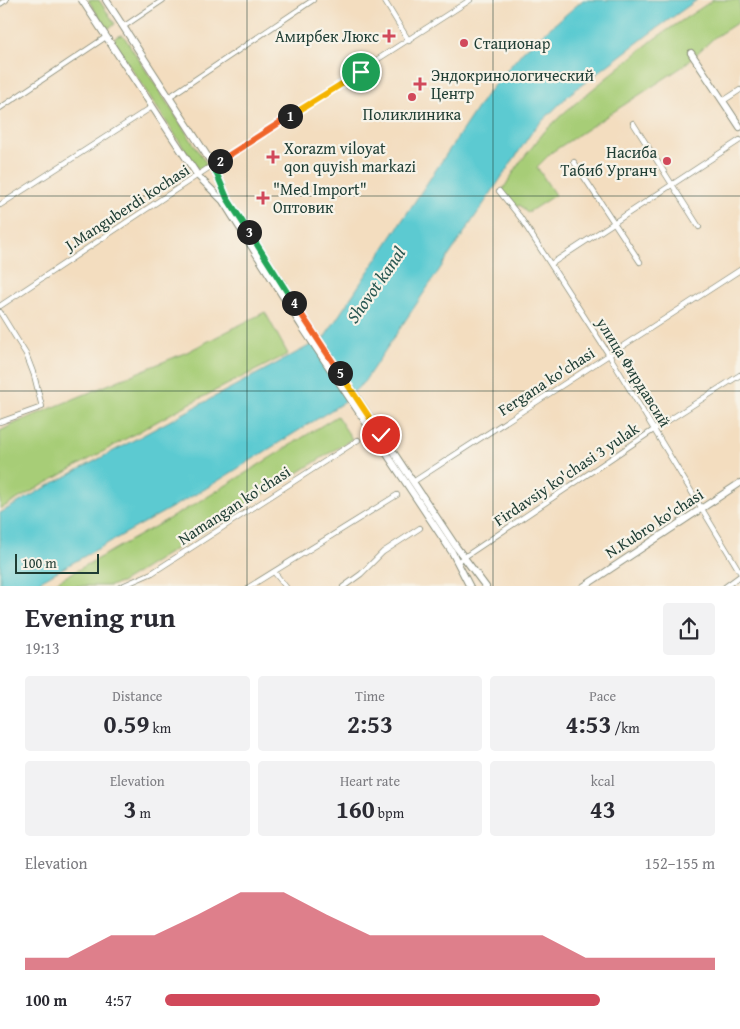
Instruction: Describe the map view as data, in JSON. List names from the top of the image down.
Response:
{
  "streets": {
    "main road": ["N.Kubro ko'chasi"],
    "street": [
      "J.Manguberdi kochasi",
      "улица Фирдавсий",
      "Fergana ko'chasi",
      "Firdavsiy ko'chasi 3 yulak",
      "Namangan ko'chasi"
    ]
  },
  "crossings": [
    ["улица Фирдавсий", "Fergana ko'chasi"],
    ["улица Фирдавсий", "Firdavsiy ko'chasi 3 yulak"],
    ["улица Фирдавсий", "N.Kubro ko'chasi"]
  ],
  "water": ["Shovot kanal"],
  "places": {
    "health": [
      "Амирбек Люкс",
      "Эндокринологический Центр",
      "Xorazm viloyat qon quyish markazi",
      "\"Med Import\" Оптовик"
    ],
    "other": ["Стационар", "Поликлиника", "Насиба Табиб Урганч"]
  },
  "scale_bar": "100 m",
  "page": {
    "pins": [
      "1",
      "2",
      "3",
      "4",
      "5"
    ],
    "scale": "100 m",
    "heading": ["Evening run", "19:13"],
    "stats": [
      ["Distance", "0.59 km"],
      ["Time", "2:53"],
      ["Pace", "4:53 /km"],
      ["Elevation", "3 m"],
      ["Heart rate", "160 bpm"],
      ["kcal", "43"]
    ],
    "chart": ["Elevation", "152–155 m"],
    "list": [
      {
        "name": "100 m",
        "note": "4:57"
      }
    ]
  }
}
